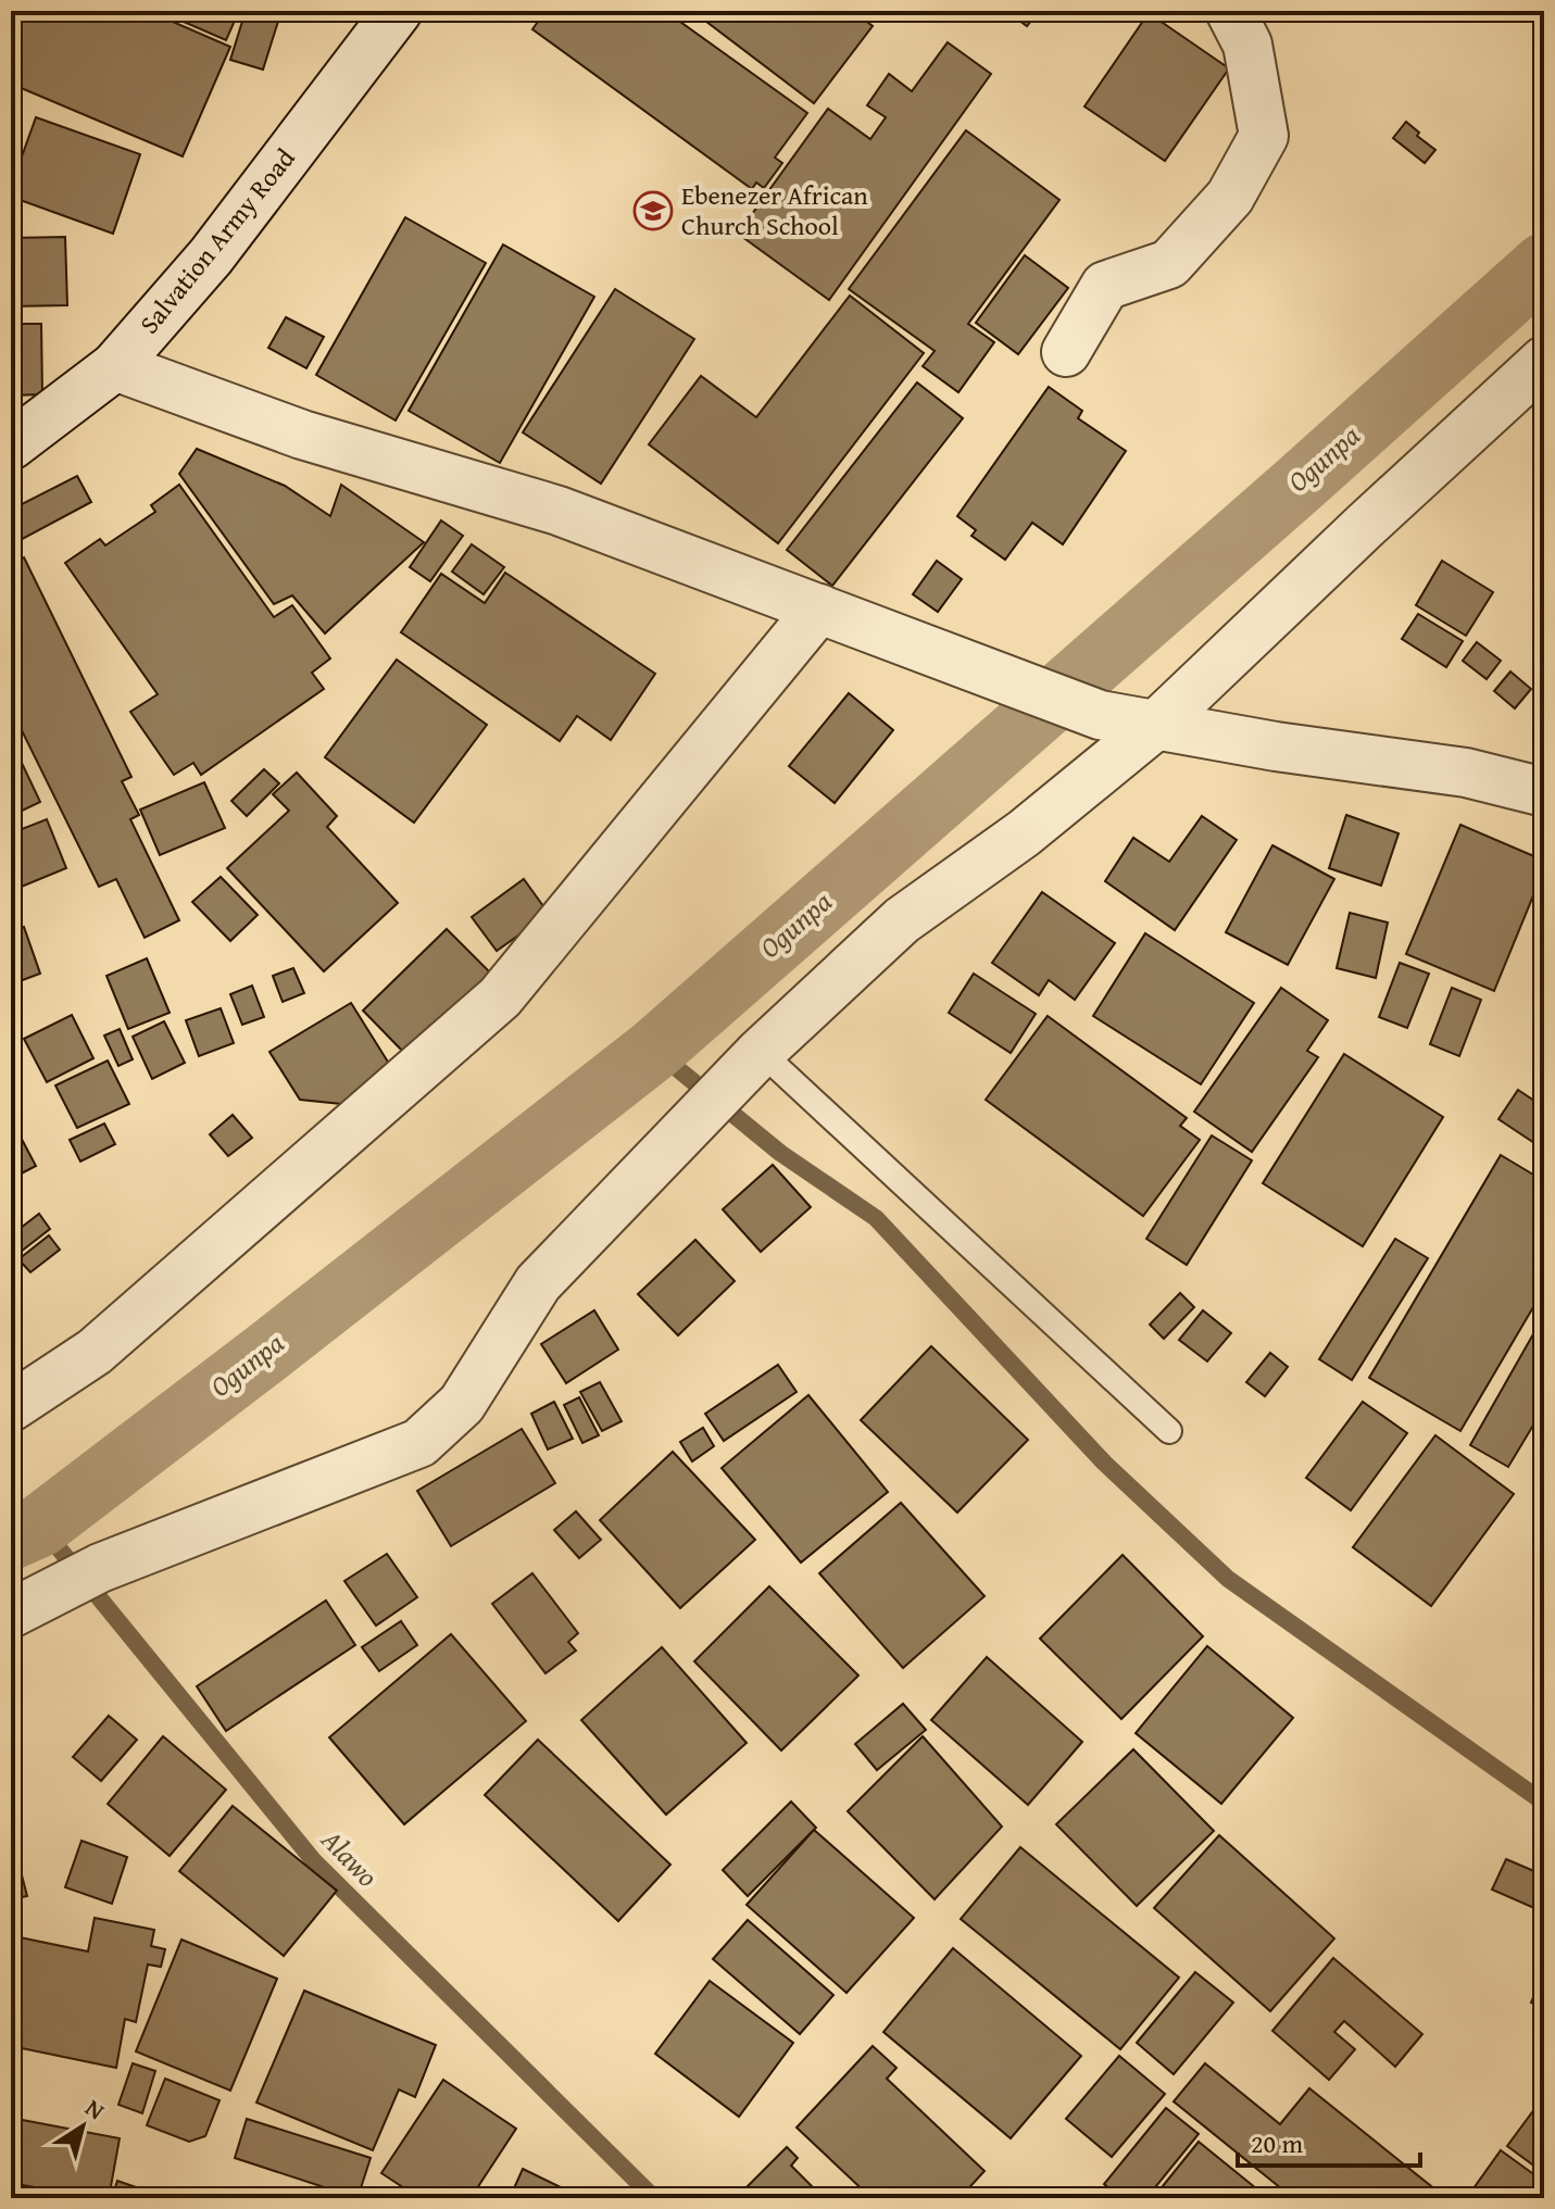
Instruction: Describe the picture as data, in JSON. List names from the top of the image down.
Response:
{
  "streets": {
    "street": ["Salvation Army Road"]
  },
  "water": ["Ogunpa", "Alawo"],
  "places": {
    "school or university": ["Ebenezer African Church School"]
  },
  "scale_bar": "20 m",
  "north": "top right"
}
